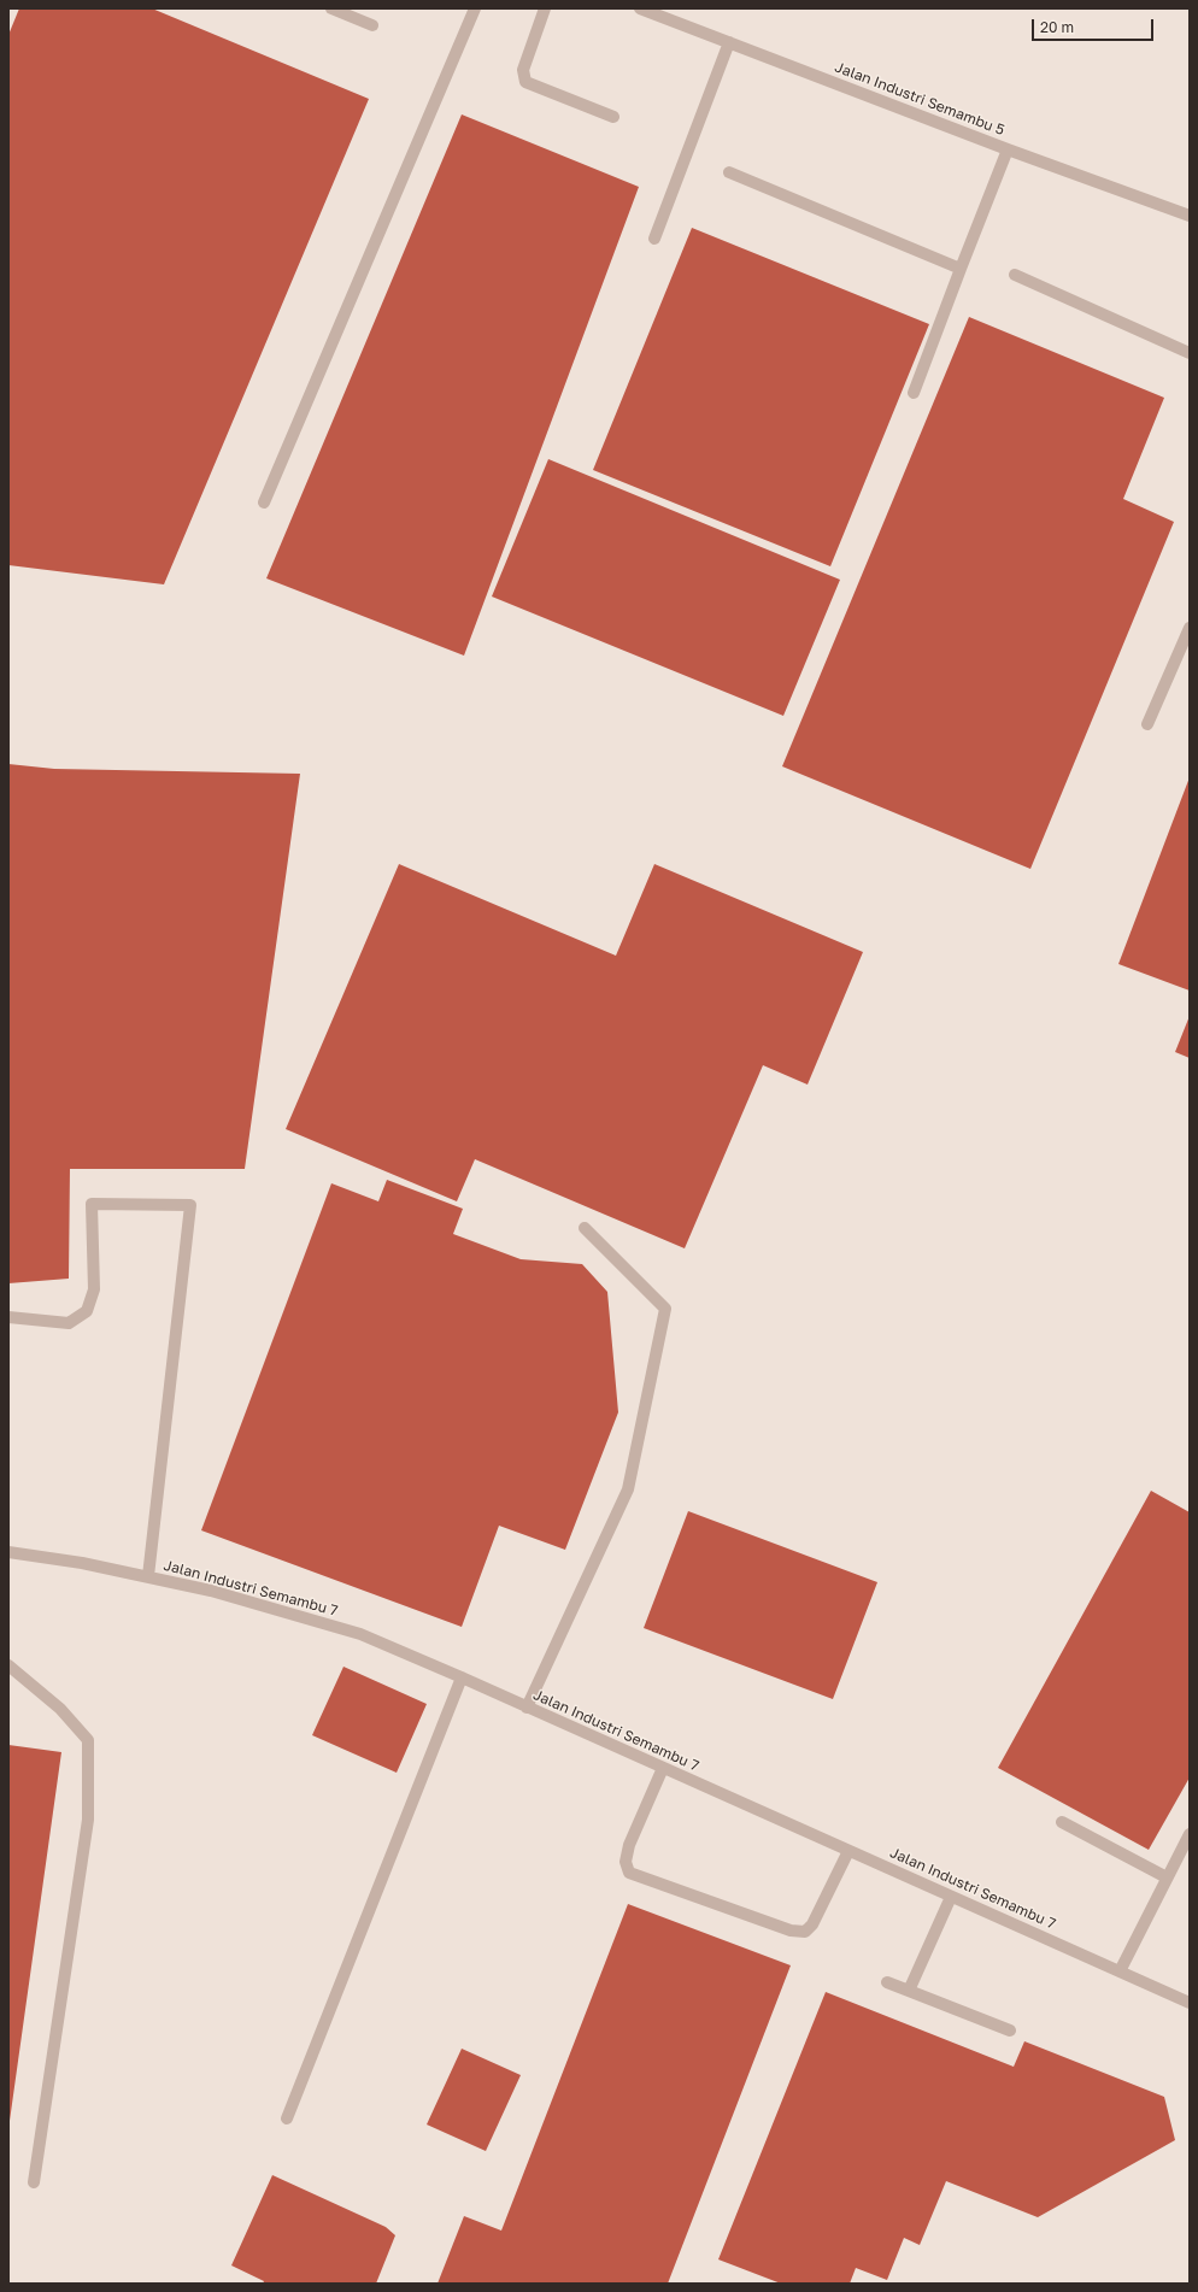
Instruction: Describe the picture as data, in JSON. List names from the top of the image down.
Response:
{
  "streets": {
    "street": ["Jalan Industri Semambu 5", "Jalan Industri Semambu 7"]
  },
  "scale_bar": "20 m"
}
